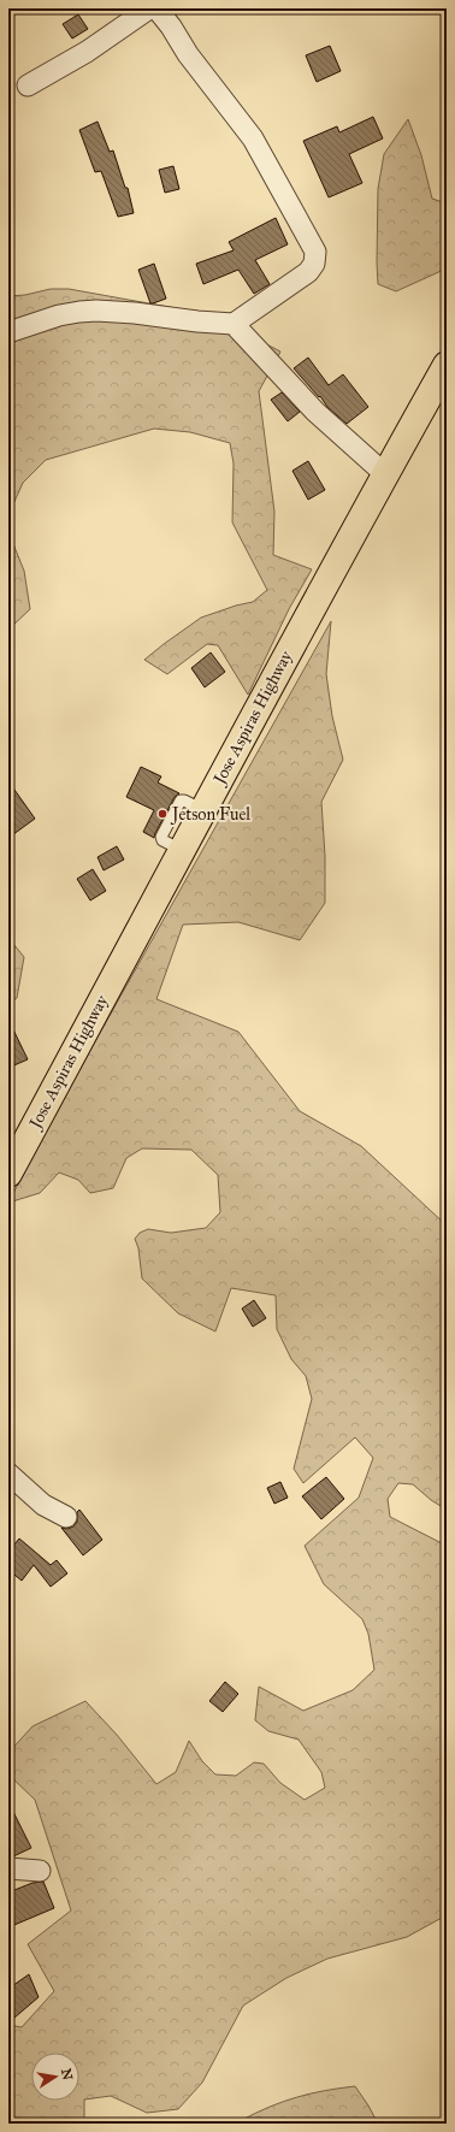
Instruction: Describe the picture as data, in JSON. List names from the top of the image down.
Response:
{
  "streets": {
    "main road": ["Jose Aspiras Highway"]
  },
  "places": ["Jetson Fuel"],
  "north": "right"
}
